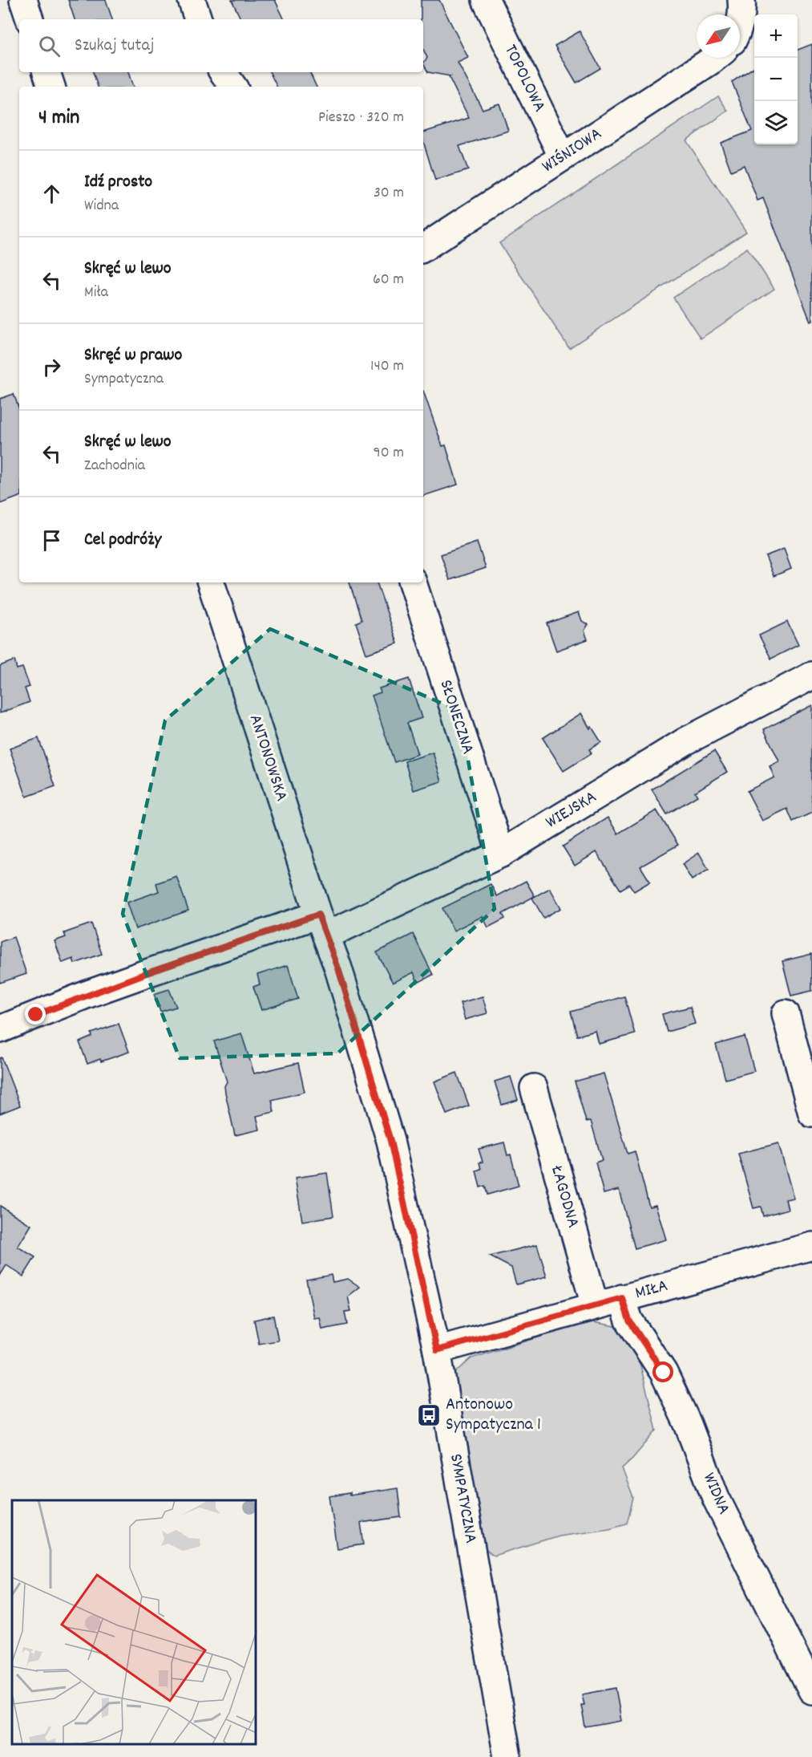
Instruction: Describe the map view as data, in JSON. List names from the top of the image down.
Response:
{
  "streets": {
    "street": [
      "TOPOLOWA",
      "WIŚNIOWA",
      "SŁONECZNA",
      "ANTONOWSKA",
      "WIEJSKA",
      "ŁAGODNA",
      "MIŁA",
      "WIDNA",
      "SYMPATYCZNA"
    ]
  },
  "crossings": [
    ["TOPOLOWA", "WIŚNIOWA"],
    ["SŁONECZNA", "WIEJSKA"],
    ["ANTONOWSKA", "WIEJSKA"],
    ["ANTONOWSKA", "SYMPATYCZNA"],
    ["WIEJSKA", "SYMPATYCZNA"],
    ["ŁAGODNA", "MIŁA"],
    ["MIŁA", "WIDNA"],
    ["MIŁA", "SYMPATYCZNA"]
  ],
  "places": {
    "bus stop": ["Antonowo Sympatyczna 1"]
  },
  "north": "bottom left",
  "page": {
    "map_buttons": ["+", "−"],
    "search": "Szukaj tutaj",
    "heading": ["4 min", "Pieszo · 320 m"],
    "list": [
      ["Idź prosto", "Widna", "30 m"],
      ["Skręć w lewo", "Miła", "60 m"],
      ["Skręć w prawo", "Sympatyczna", "140 m"],
      ["Skręć w lewo", "Zachodnia", "90 m"],
      "Cel podróży"
    ]
  }
}
